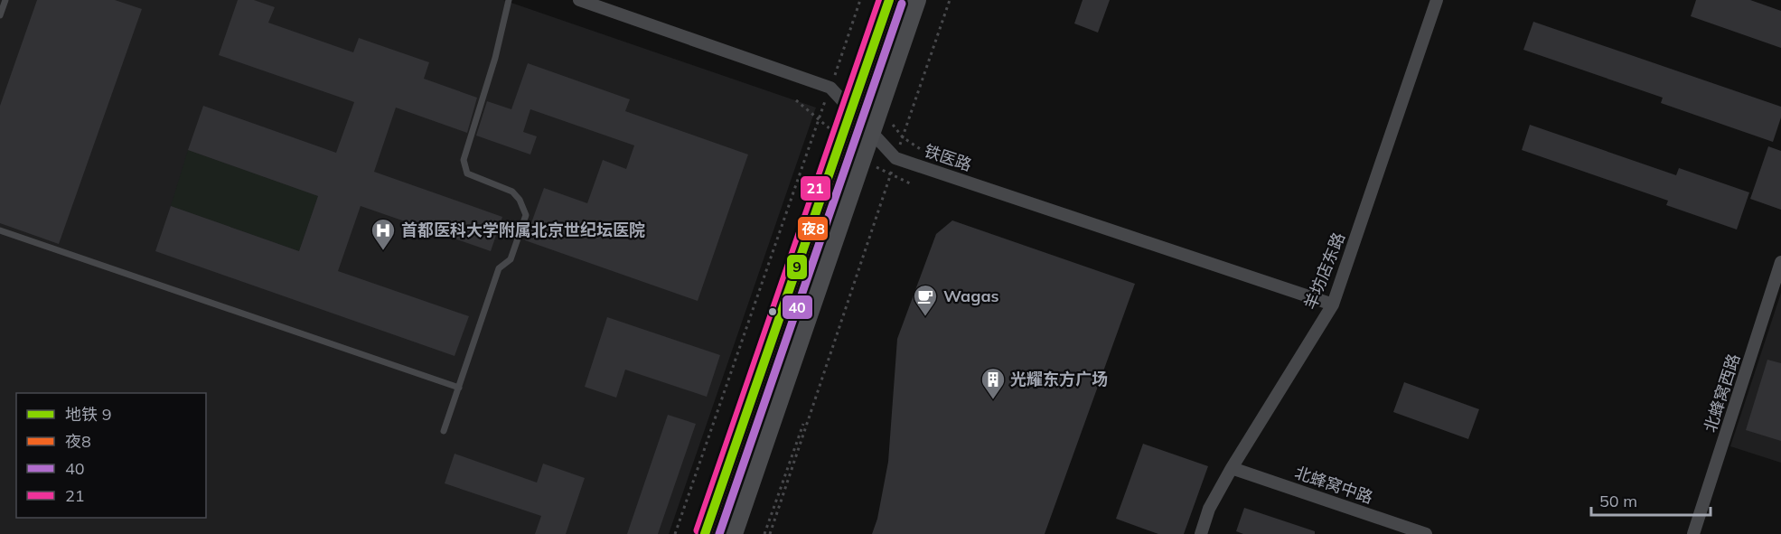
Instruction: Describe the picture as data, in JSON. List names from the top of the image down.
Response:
{
  "streets": {
    "street": [
      "铁医路",
      "羊坊店东路",
      "北蜂窝西路",
      "北蜂窝中路"
    ]
  },
  "crossings": [
    ["铁医路", "羊坊店东路"],
    ["羊坊店东路", "北蜂窝中路"]
  ],
  "places": {
    "hospital": ["首都医科大学附属北京世纪坛医院"],
    "cafe": ["Wagas"],
    "building": ["光耀东方广场"]
  },
  "lines": [
    "metro line 9",
    "transit line 夜8",
    "transit line 21",
    "transit line 40"
  ],
  "legend": [
    "地铁 9",
    "夜8",
    "40",
    "21"
  ],
  "scale_bar": "50 m"
}
